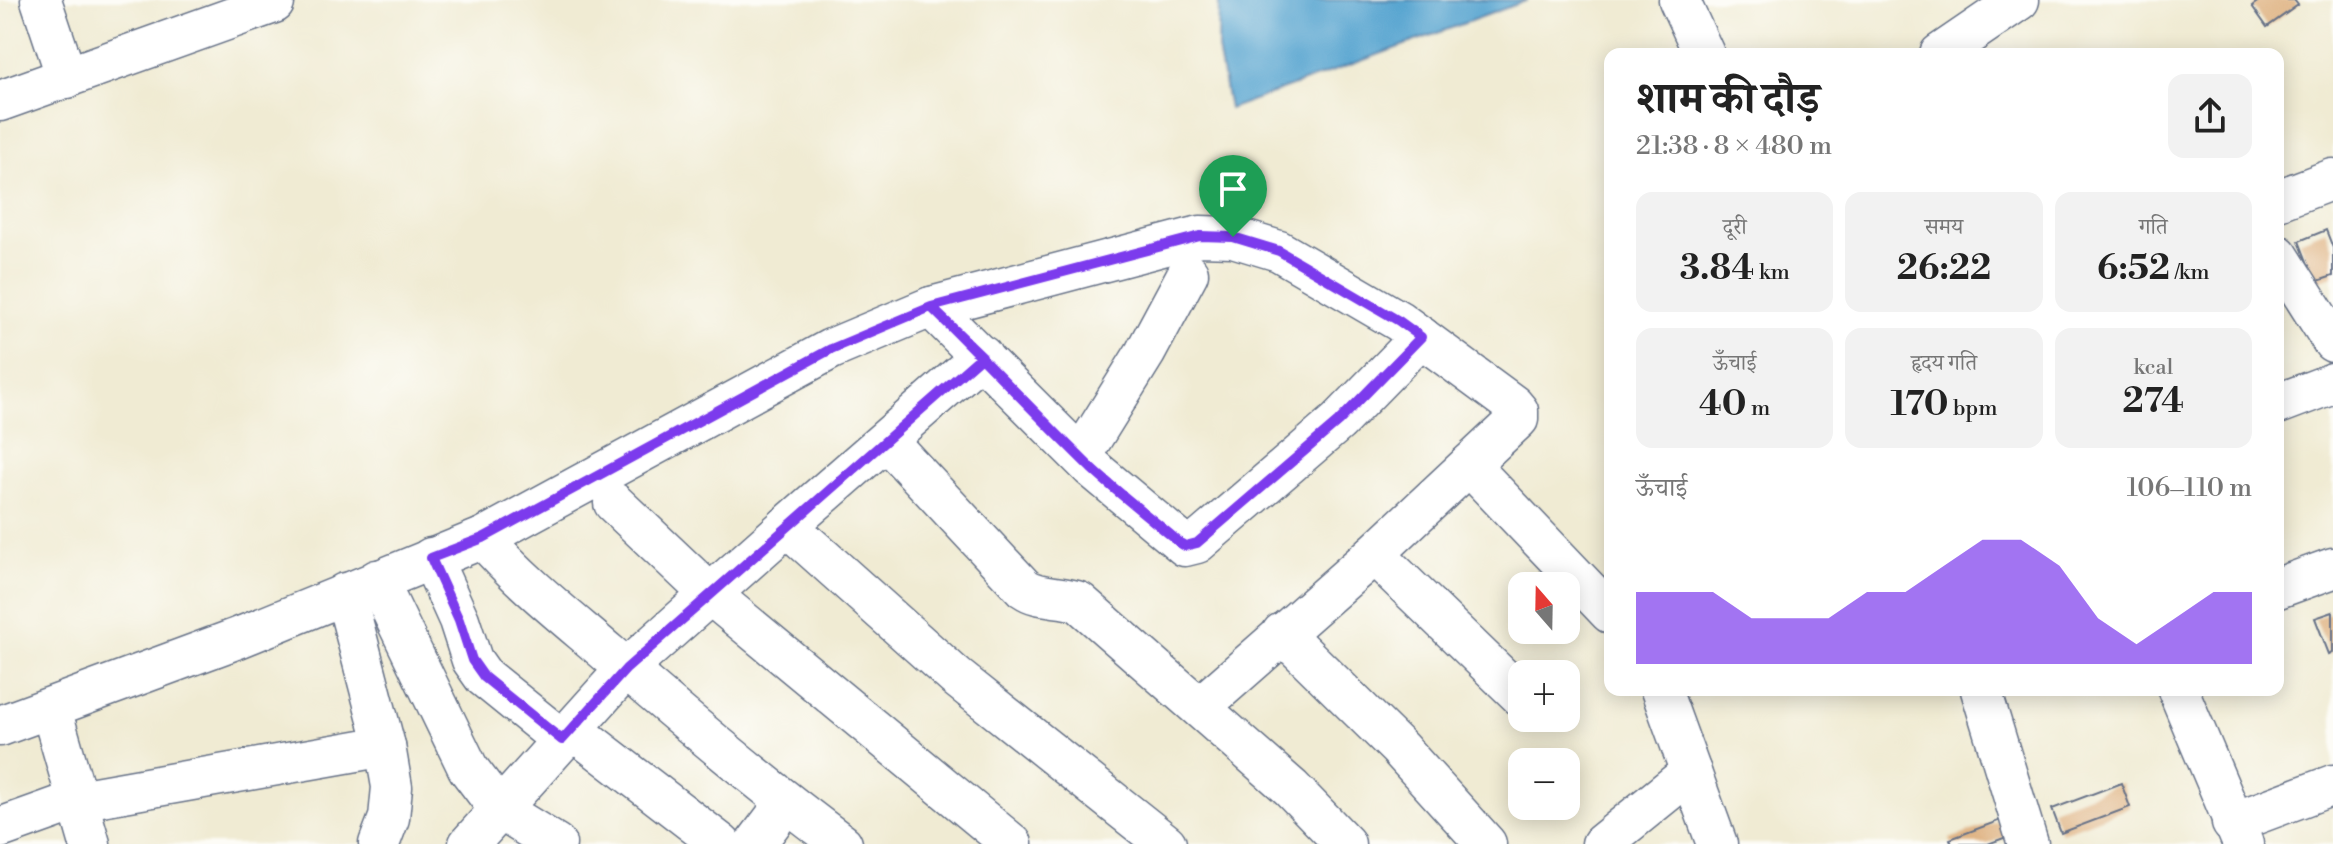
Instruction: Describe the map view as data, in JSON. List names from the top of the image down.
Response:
{
  "north": "top",
  "page": {
    "heading": ["शाम की दौड़", "21:38 · 8 × 480 m"],
    "stats": [
      ["दूरी", "3.84 km"],
      ["समय", "26:22"],
      ["गति", "6:52 /km"],
      ["ऊँचाई", "40 m"],
      ["हृदय गति", "170 bpm"],
      ["kcal", "274"]
    ],
    "chart": ["ऊँचाई", "106–110 m"],
    "map_buttons": ["+", "−"]
  }
}
